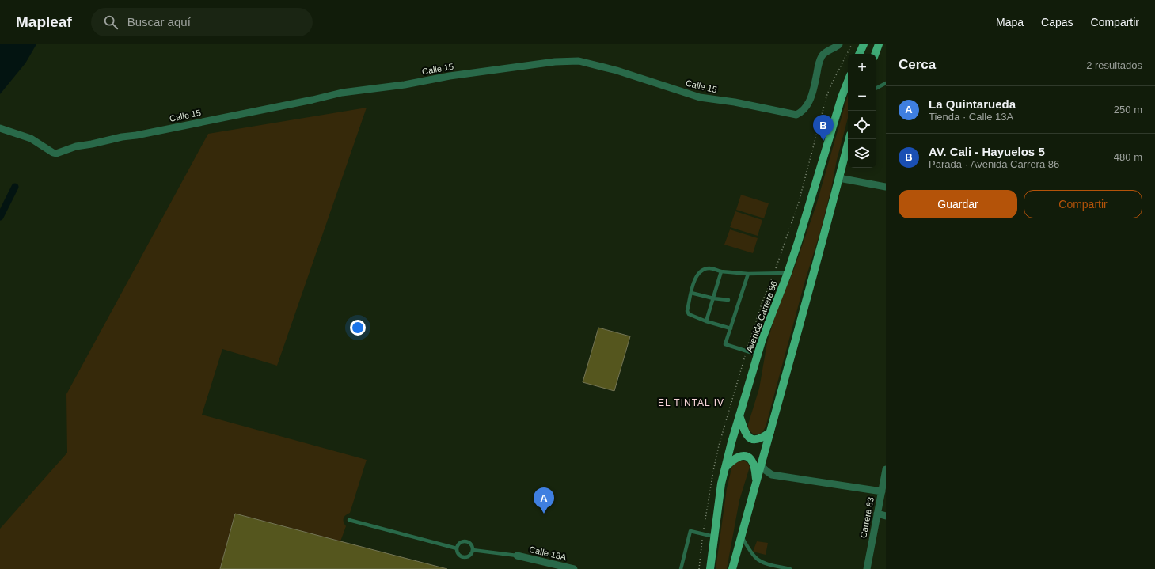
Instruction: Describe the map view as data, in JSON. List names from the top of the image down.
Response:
{
  "streets": {
    "main road": ["Avenida Carrera 86"],
    "street": ["Calle 15", "Carrera 83", "Calle 13A"]
  },
  "districts": ["EL TINTAL IV"],
  "page": {
    "header": "Mapleaf",
    "search": "Buscar aquí",
    "nav": ["Mapa", "Capas", "Compartir"],
    "heading": ["Cerca", "2 resultados"],
    "map_buttons": ["+", "−"],
    "list": [
      {
        "mark": "A",
        "name": "La Quintarueda",
        "note": "Tienda · Calle 13A",
        "value": "250 m"
      },
      {
        "mark": "B",
        "name": "AV. Cali - Hayuelos 5",
        "note": "Parada · Avenida Carrera 86",
        "value": "480 m"
      }
    ],
    "pins": ["B", "A"],
    "buttons": ["Guardar", "Compartir"]
  }
}
